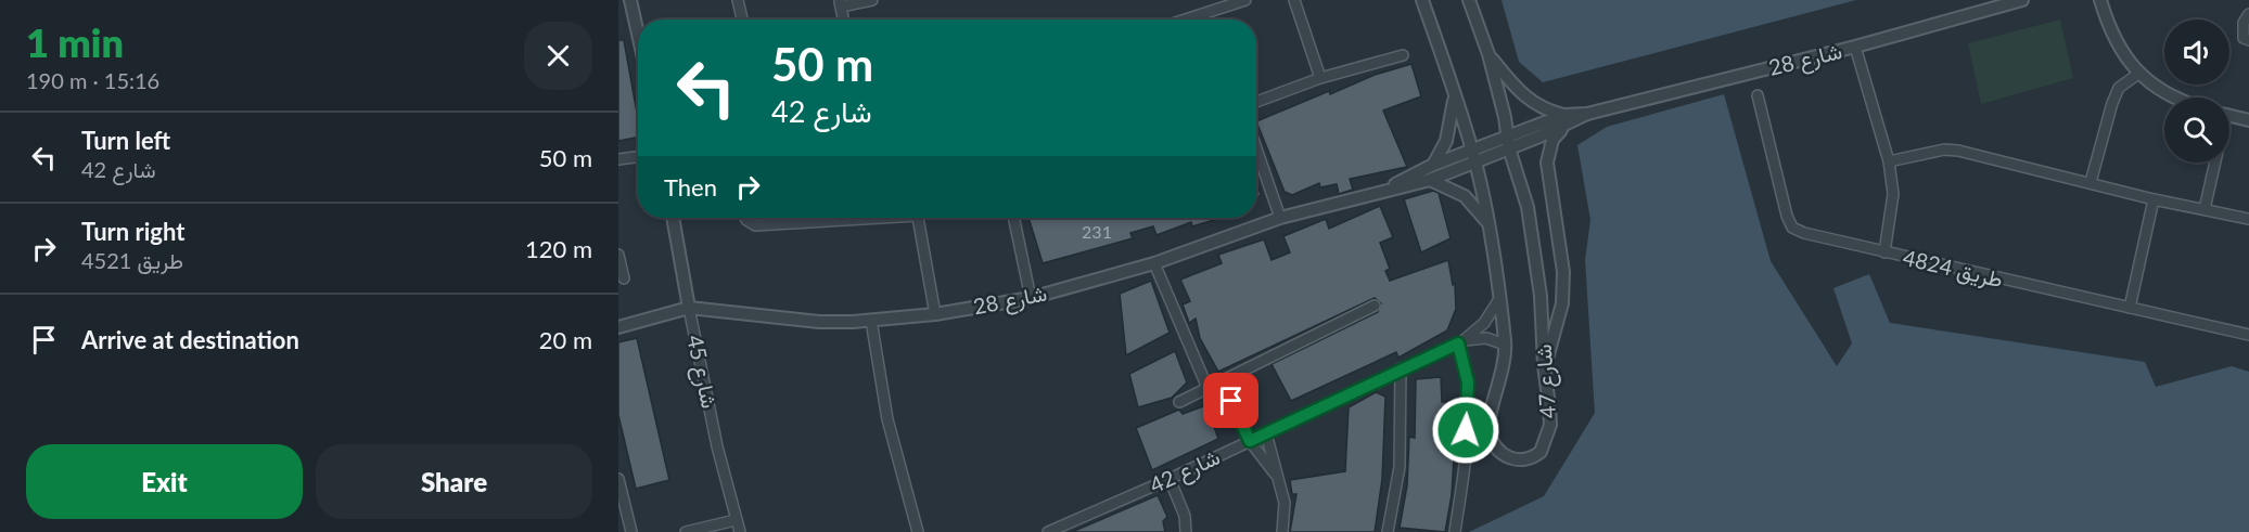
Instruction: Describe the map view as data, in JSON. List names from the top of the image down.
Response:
{
  "streets": {
    "street": [
      "شارع 28",
      "طريق 4824",
      "شارع 45",
      "شارع 47",
      "شارع 42"
    ]
  },
  "crossings": [
    ["شارع 28", "شارع 45"],
    ["شارع 28", "شارع 47"],
    ["شارع 47", "شارع 42"]
  ],
  "house_numbers": ["231"],
  "page": {
    "heading": ["1 min", "190 m · 15:16"],
    "turn": ["50 m", "شارع 42"],
    "list": [
      {
        "name": "Turn left",
        "note": "شارع 42",
        "value": "50 m"
      },
      {
        "name": "Turn right",
        "note": "طريق 4521",
        "value": "120 m"
      },
      {
        "name": "Arrive at destination",
        "value": "20 m"
      }
    ],
    "then": "Then",
    "buttons": ["Exit", "Share"]
  }
}
